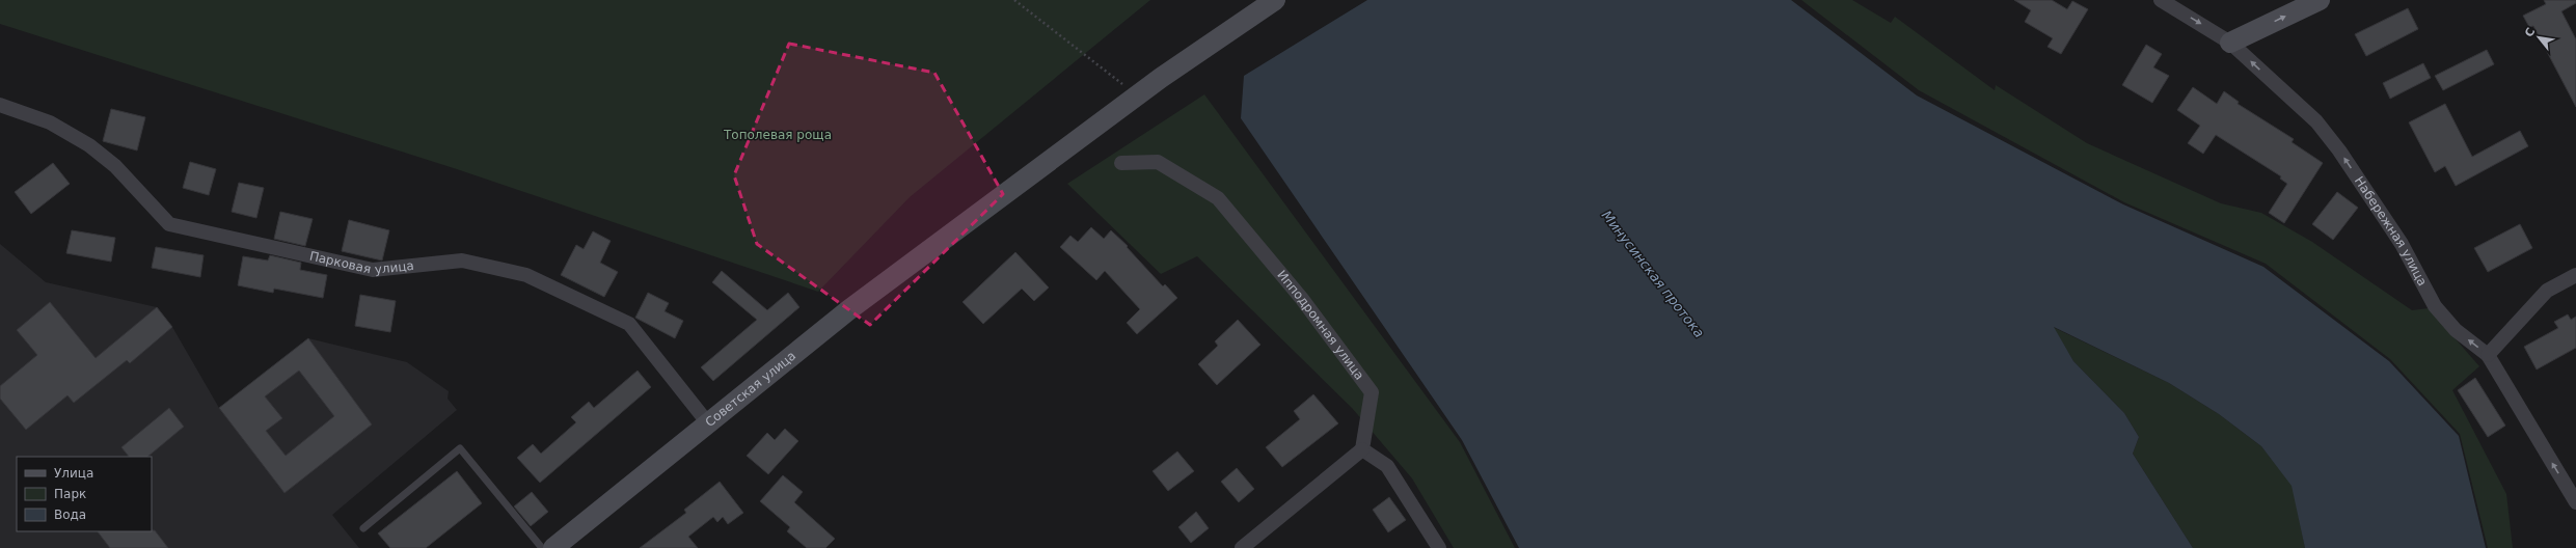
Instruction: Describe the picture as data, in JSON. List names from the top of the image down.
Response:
{
  "streets": {
    "street": [
      "Набережная улица",
      "Парковая улица",
      "Ипподромная улица",
      "Советская улица"
    ]
  },
  "crossings": [
    ["Парковая улица", "Советская улица"]
  ],
  "water": ["Минусинская протока"],
  "parks": ["Тополевая роща"],
  "legend": ["Улица", "Парк", "Вода"],
  "north": "top left"
}
